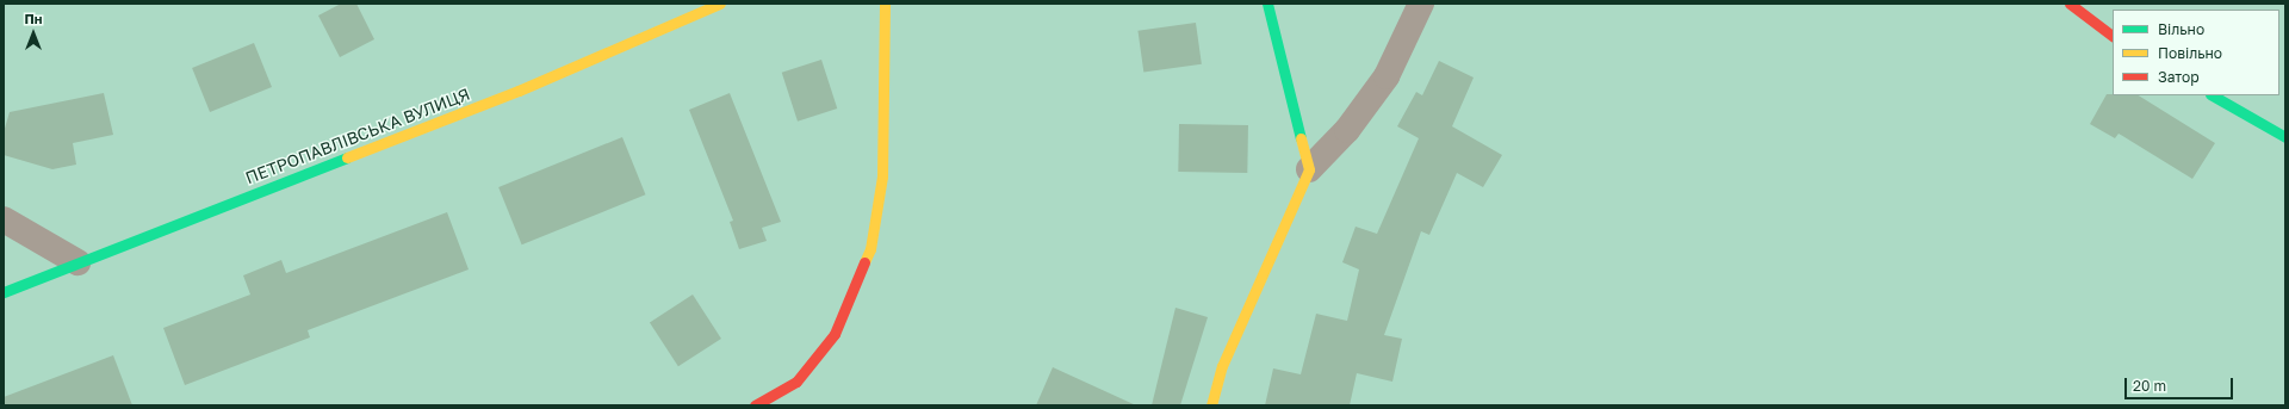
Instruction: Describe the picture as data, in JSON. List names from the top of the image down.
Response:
{
  "streets": {
    "street": ["ПЕТРОПАВЛІВСЬКА ВУЛИЦЯ"]
  },
  "legend": ["Вільно", "Повільно", "Затор"],
  "scale_bar": "20 m",
  "north": "top"
}
